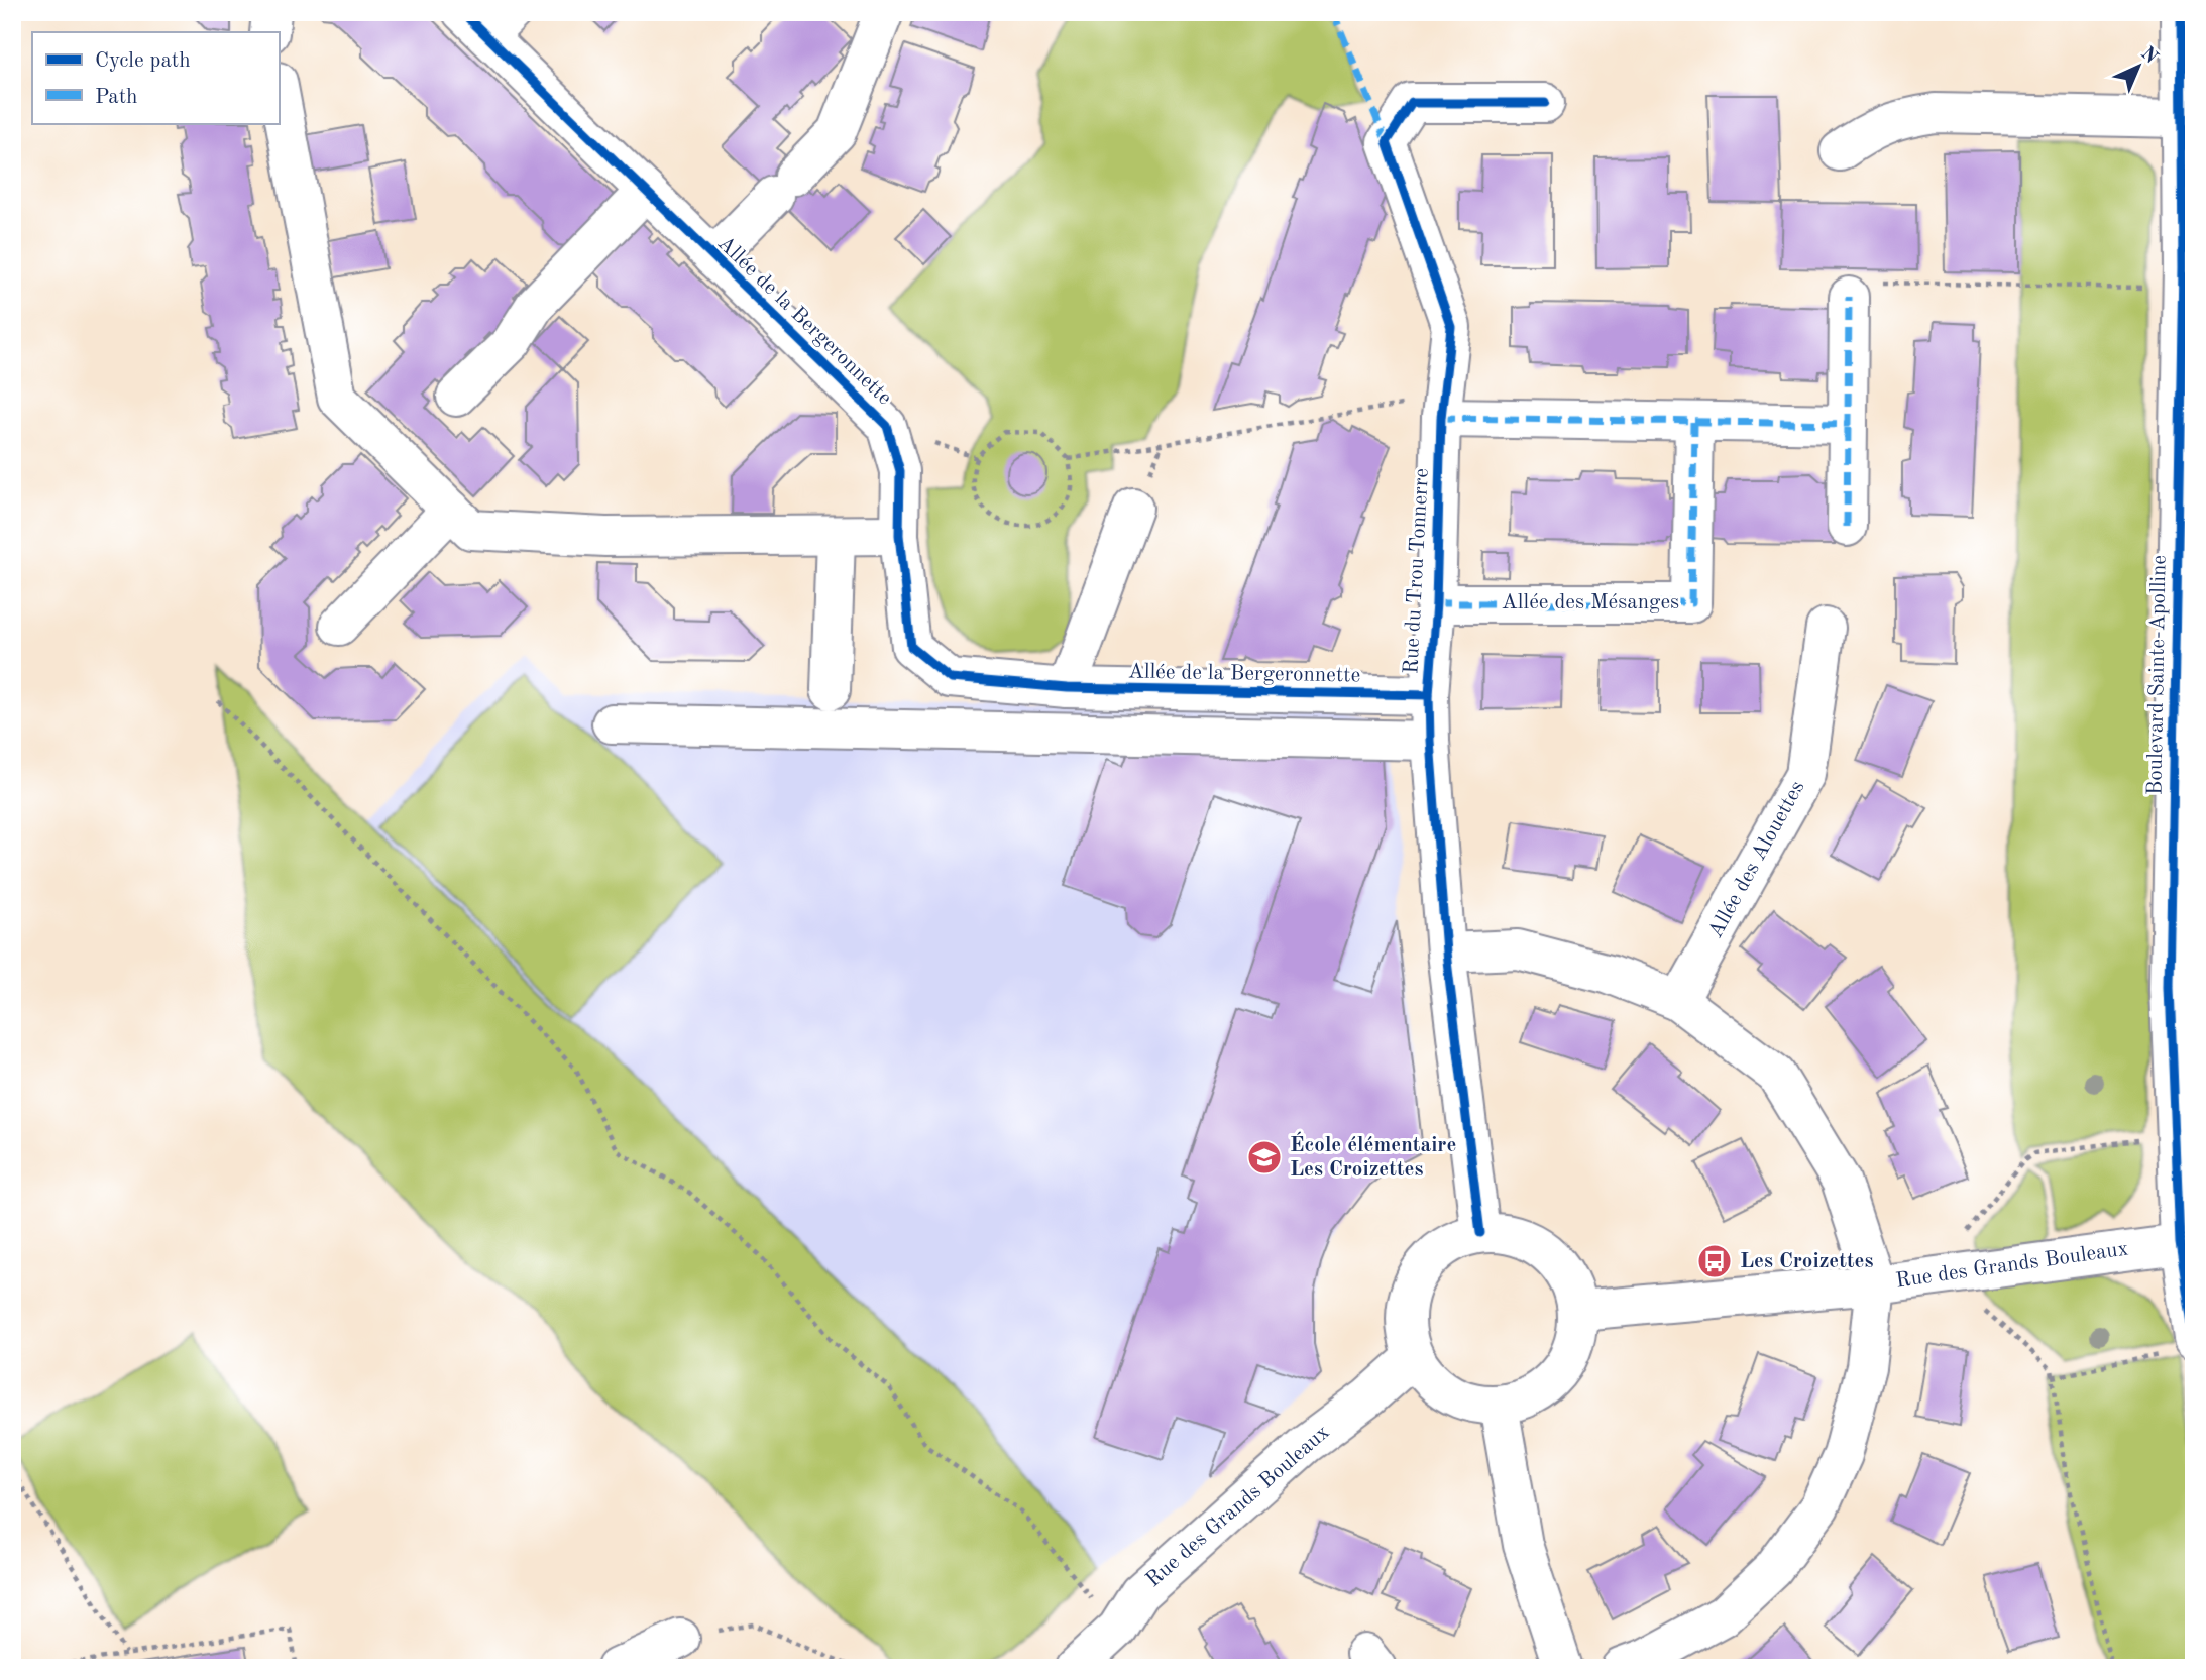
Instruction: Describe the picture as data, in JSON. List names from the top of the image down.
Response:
{
  "streets": {
    "street": [
      "Allée de la Bergeronnette",
      "Rue du Trou Tonnerre",
      "Allée des Mésanges",
      "Boulevard Sainte-Apolline",
      "Allée des Alouettes",
      "Rue des Grands Bouleaux"
    ]
  },
  "crossings": [
    ["Allée de la Bergeronnette", "Rue du Trou Tonnerre"],
    ["Rue du Trou Tonnerre", "Allée des Mésanges"],
    ["Rue du Trou Tonnerre", "Rue des Grands Bouleaux"],
    ["Boulevard Sainte-Apolline", "Rue des Grands Bouleaux"]
  ],
  "places": {
    "school or university": ["École élémentaire Les Croizettes"],
    "bus stop": ["Les Croizettes"]
  },
  "legend": ["Cycle path", "Path"],
  "north": "top right"
}
